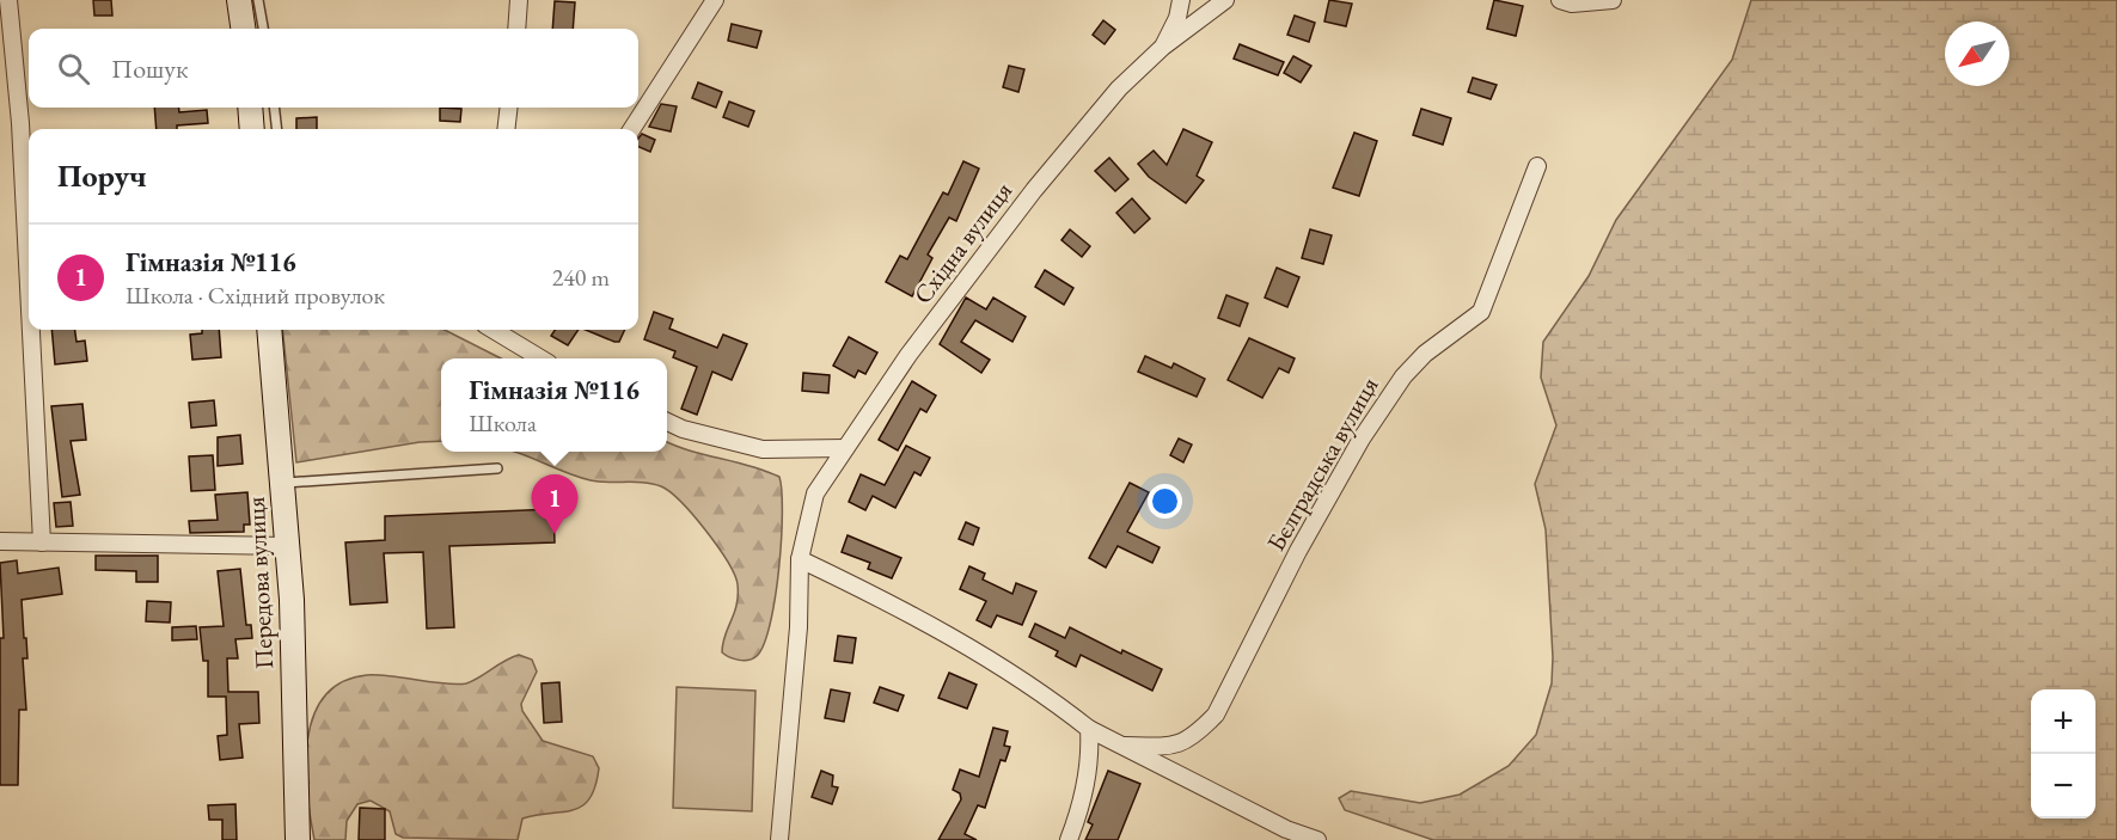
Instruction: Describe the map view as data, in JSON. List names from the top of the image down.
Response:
{
  "streets": {
    "street": ["Східна вулиця", "Бєлградська вулиця", "Передова вулиця"]
  },
  "north": "bottom left",
  "page": {
    "search": "Пошук",
    "heading": "Поруч",
    "list": [
      {
        "mark": "1",
        "name": "Гімназія №116",
        "note": "Школа · Східний провулок",
        "value": "240 m"
      }
    ],
    "popup": ["Гімназія №116", "Школа"],
    "pins": "1",
    "map_buttons": ["+", "−"]
  }
}
